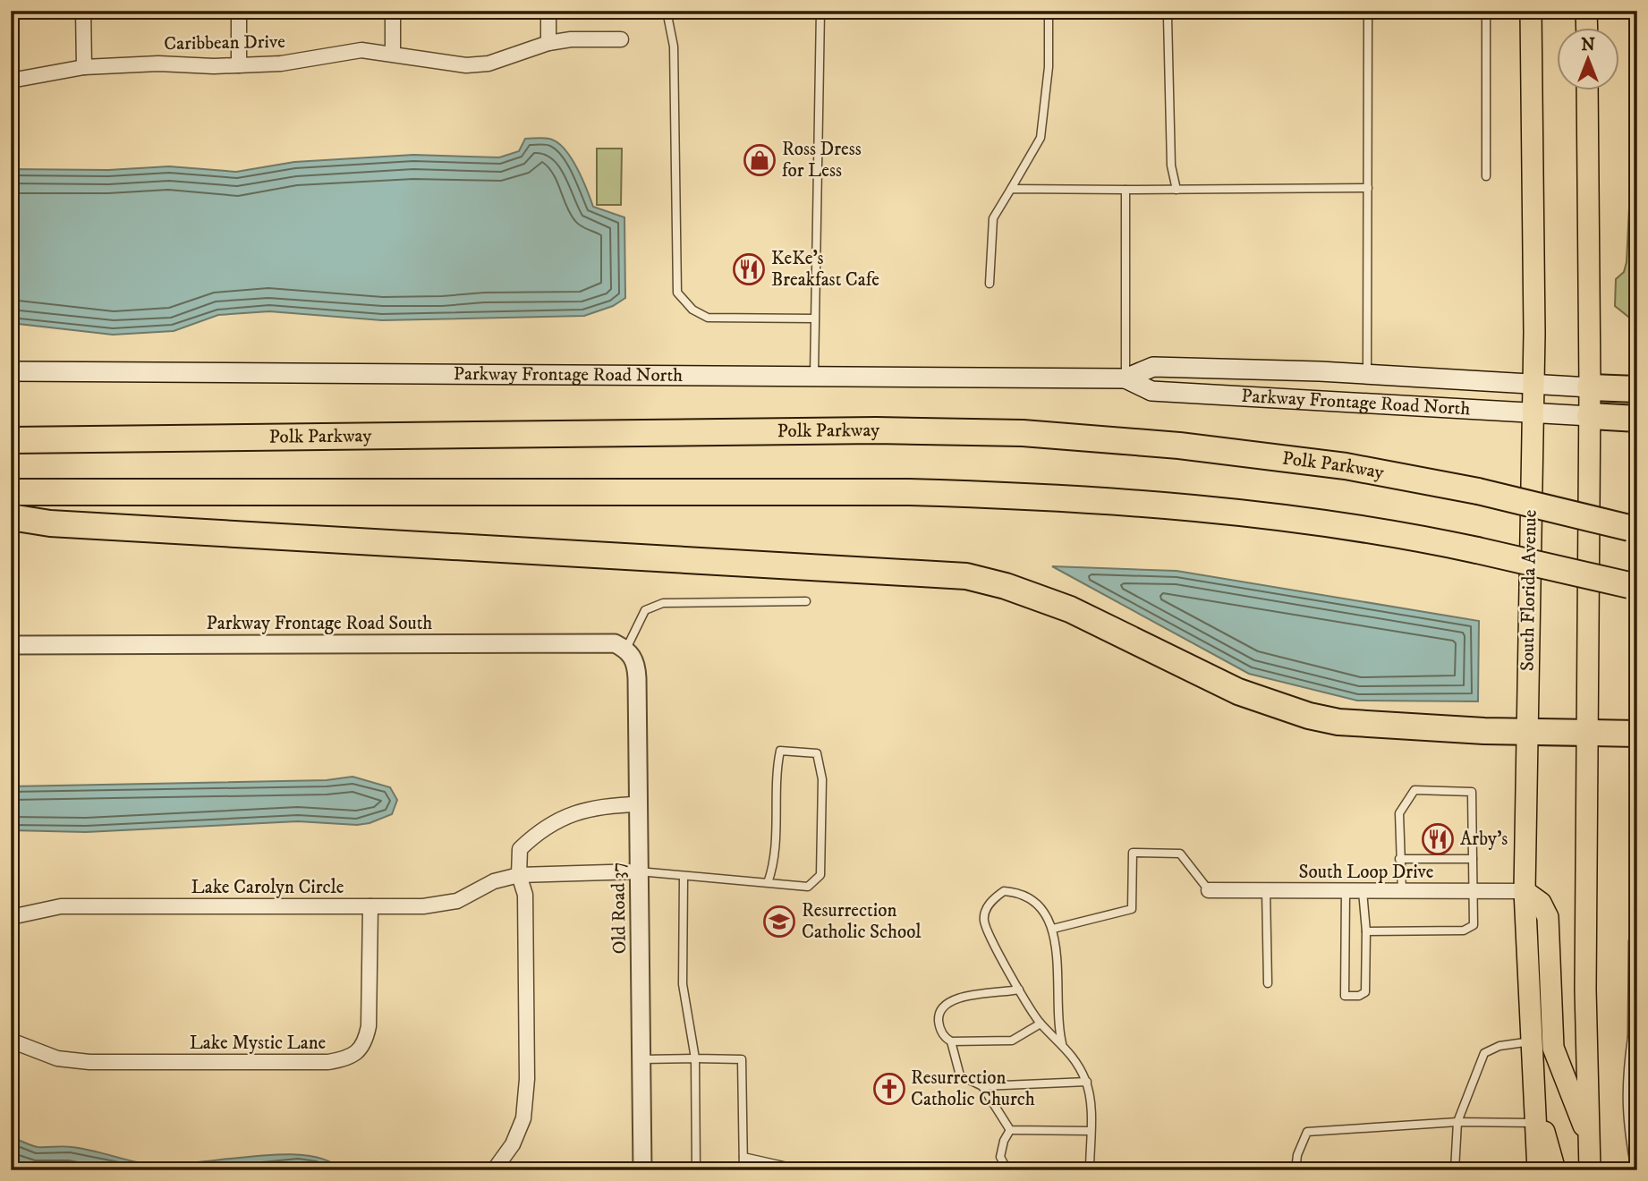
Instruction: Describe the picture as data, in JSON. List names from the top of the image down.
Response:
{
  "streets": {
    "highway": ["Polk Parkway"],
    "main road": ["Parkway Frontage Road North", "South Florida Avenue"],
    "street": [
      "Caribbean Drive",
      "Parkway Frontage Road South",
      "South Loop Drive",
      "Lake Carolyn Circle",
      "Old Road 37",
      "Lake Mystic Lane"
    ]
  },
  "crossings": [
    ["Parkway Frontage Road North", "South Florida Avenue"],
    ["South Florida Avenue", "South Loop Drive"],
    ["Parkway Frontage Road South", "Old Road 37"],
    ["Lake Carolyn Circle", "Old Road 37"],
    ["Lake Carolyn Circle", "Lake Mystic Lane"]
  ],
  "places": {
    "shop": ["Ross Dress for Less"],
    "restaurant": ["KeKe's Breakfast Cafe", "Arby's"],
    "school or university": ["Resurrection Catholic School"],
    "church": ["Resurrection Catholic Church"]
  },
  "north": "top"
}
